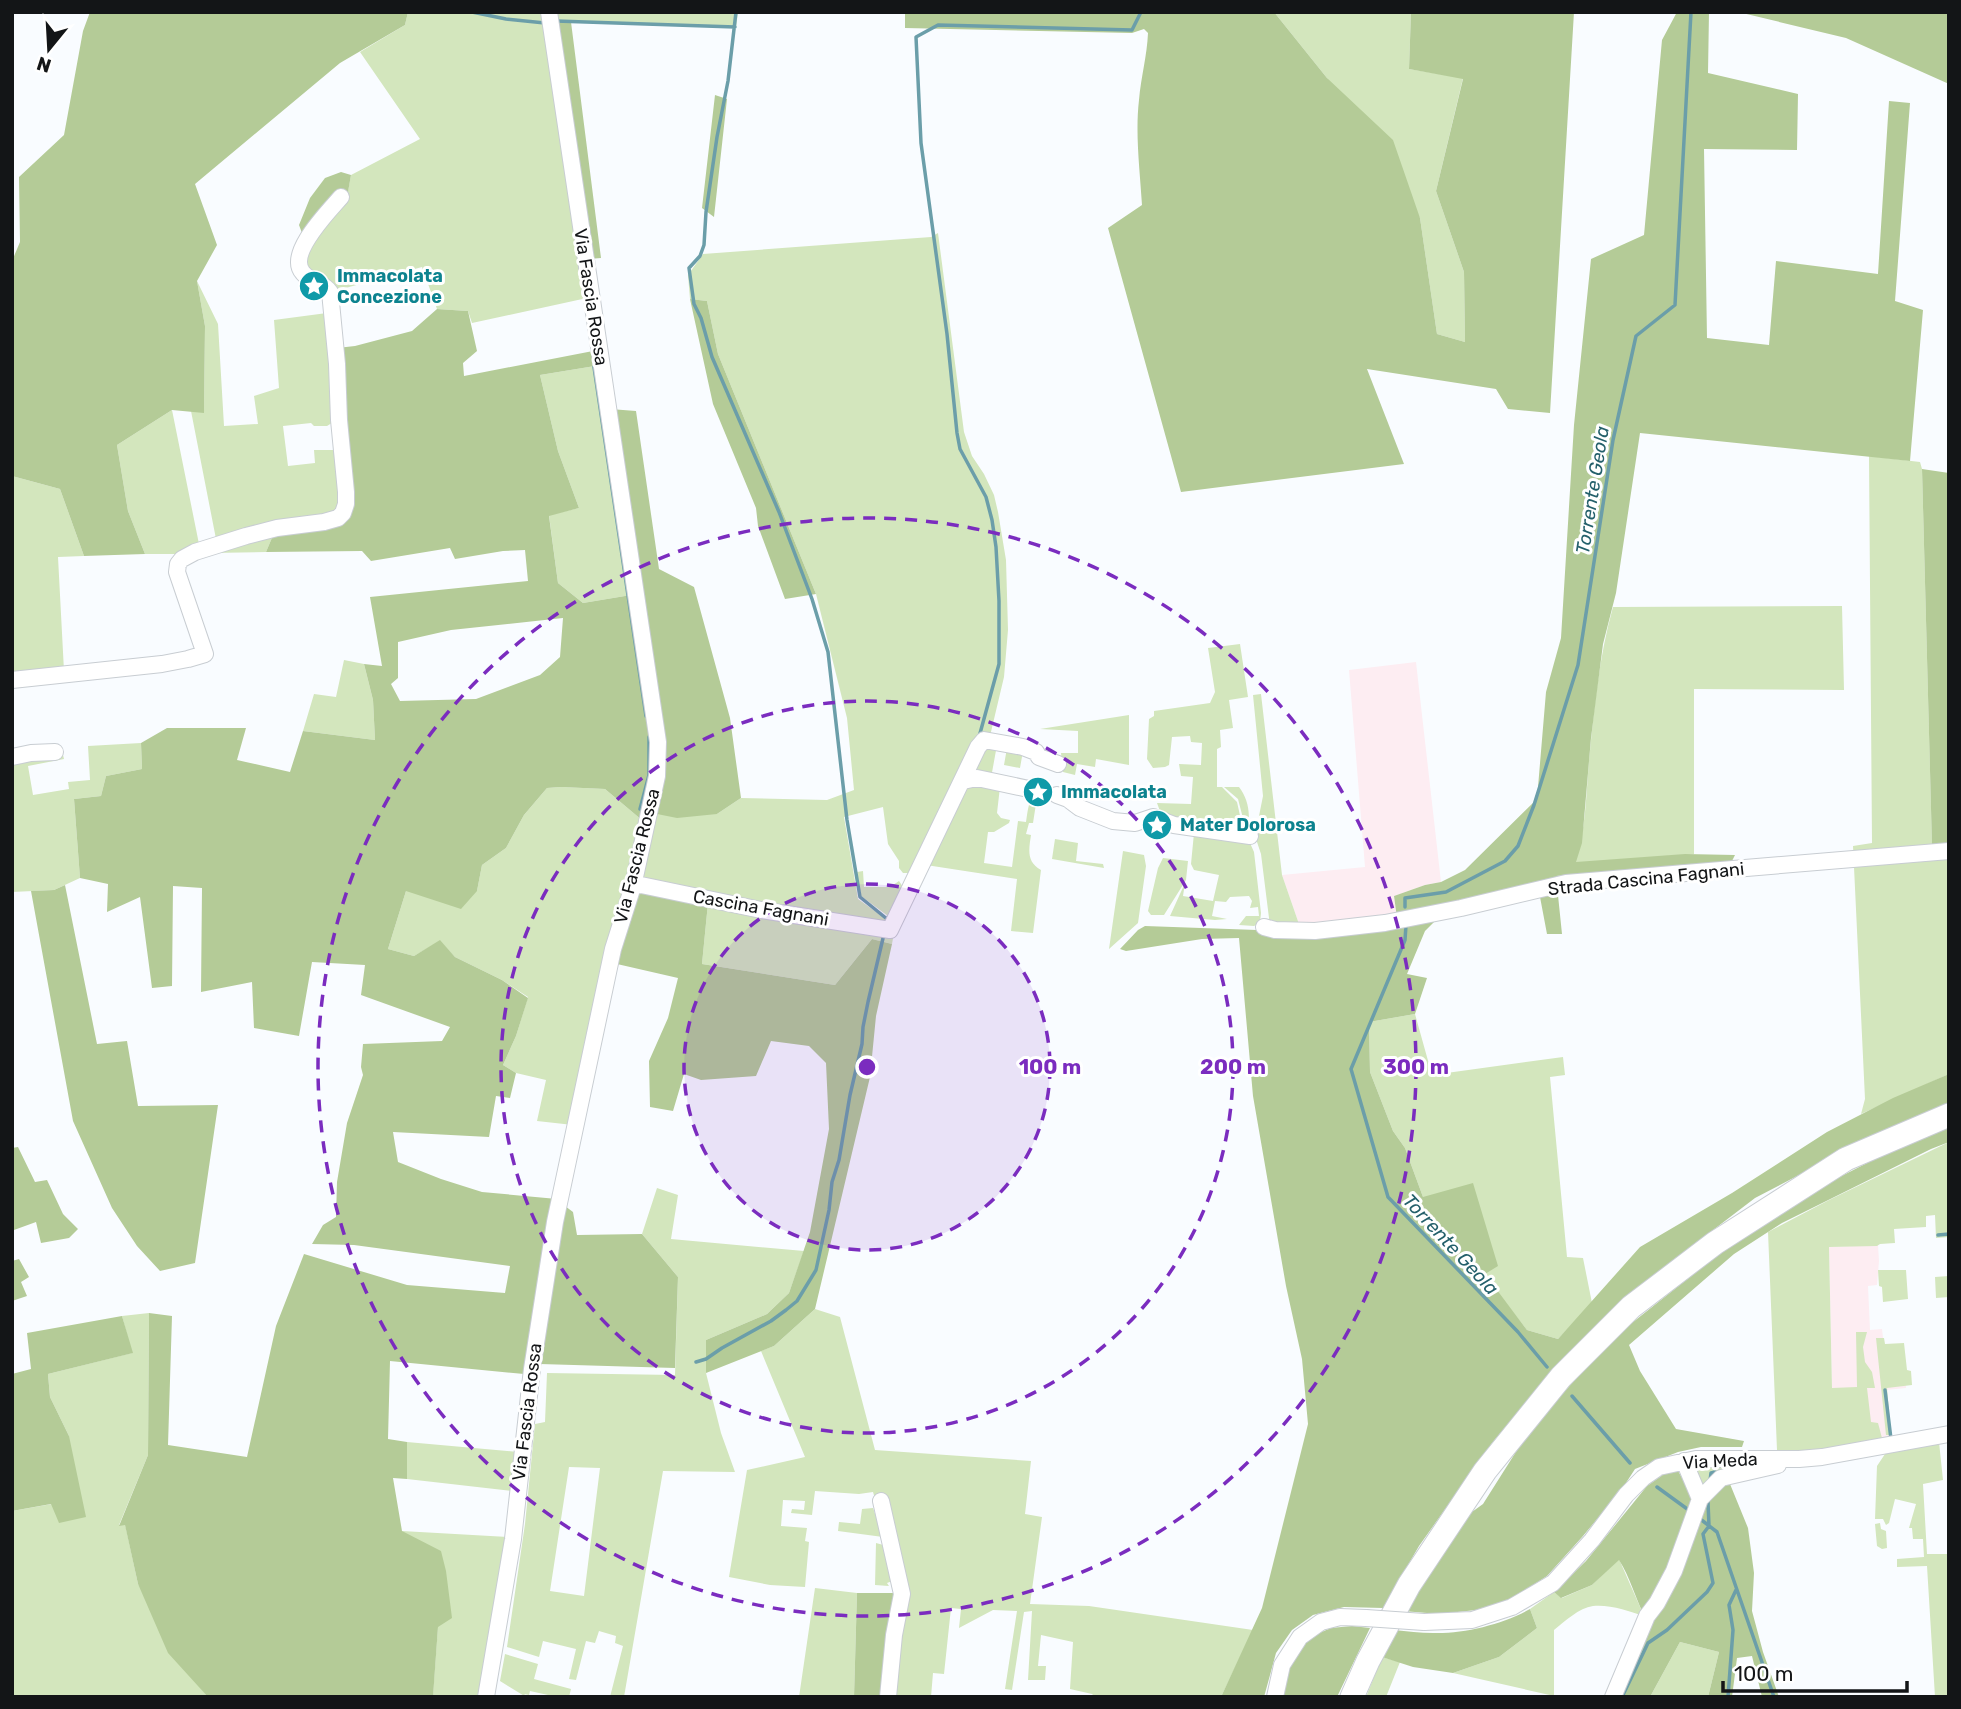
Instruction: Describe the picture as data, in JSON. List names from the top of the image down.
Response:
{
  "streets": {
    "street": [
      "Via Fascia Rossa",
      "Strada Cascina Fagnani",
      "Cascina Fagnani",
      "Via Meda"
    ]
  },
  "crossings": [
    ["Via Fascia Rossa", "Cascina Fagnani"]
  ],
  "water": ["Torrente Geola"],
  "places": {
    "place": ["Immacolata Concezione", "Immacolata", "Mater Dolorosa"]
  },
  "scale_bar": "100 m",
  "north": "bottom",
  "rings": ["100 m", "200 m", "300 m"]
}
